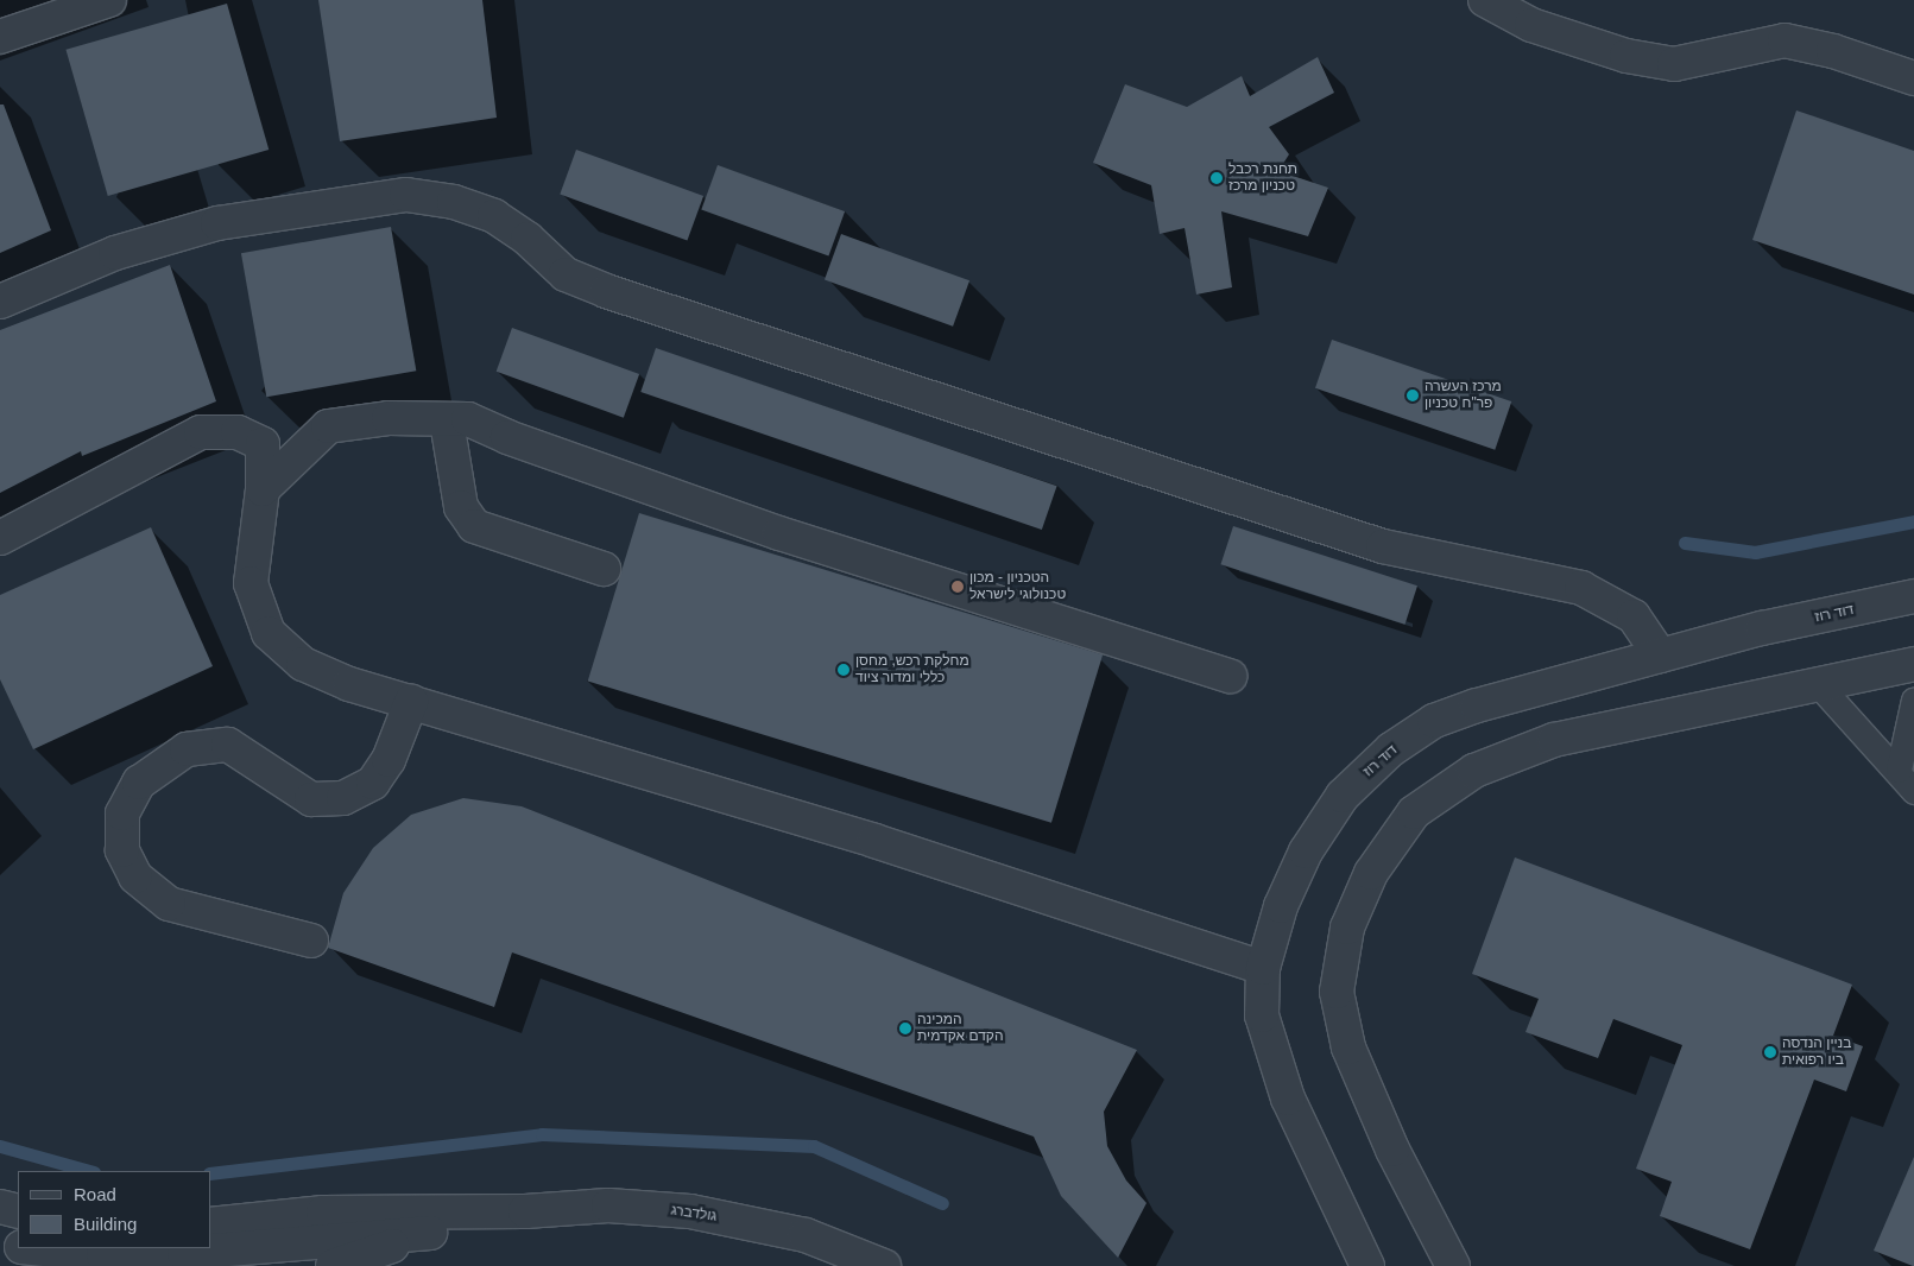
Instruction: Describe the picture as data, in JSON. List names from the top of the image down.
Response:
{
  "streets": {
    "street": ["דוד רוז", "גולדברג"]
  },
  "places": [
    "תחנת רכבל טכניון מרכז",
    "מרכז העשרה פר\"ח טכניון",
    "הטכניון - מכון טכנולוגי לישראל",
    "מחלקת רכש, מחסן כללי ומדור ציוד",
    "המכינה הקדם אקדמית",
    "בניין הנדסה ביו רפואית"
  ],
  "legend": ["Road", "Building"]
}
